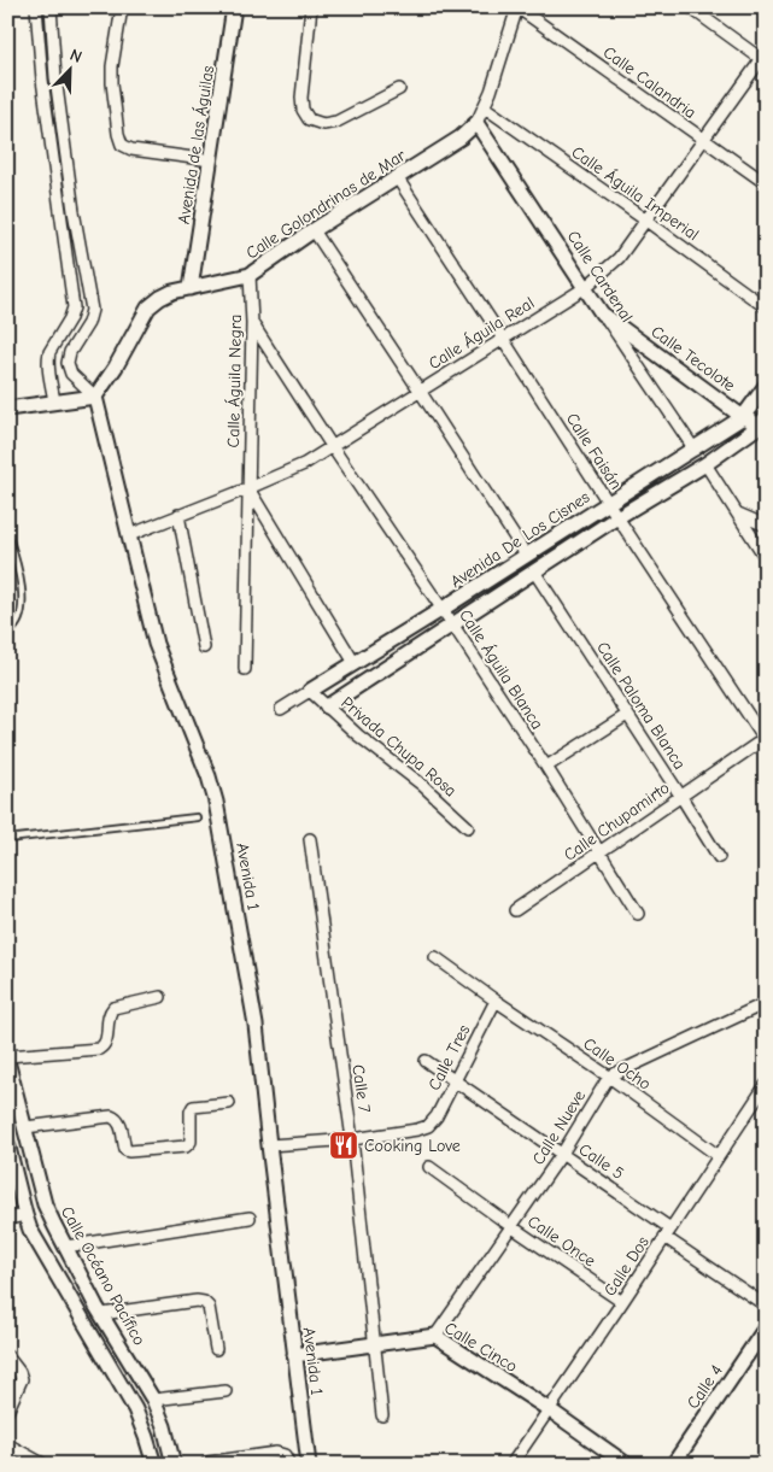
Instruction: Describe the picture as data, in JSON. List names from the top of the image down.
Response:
{
  "streets": {
    "street": [
      "Calle Calandria",
      "Avenida de las Águilas",
      "Calle Águila Imperial",
      "Calle Golondrinas de Mar",
      "Calle Cardenal",
      "Calle Águila Real",
      "Calle Tecolote",
      "Calle Águila Negra",
      "Calle Faisán",
      "Avenida De Los Cisnes",
      "Calle Águila Blanca",
      "Calle Paloma Blanca",
      "Privada Chupa Rosa",
      "Calle Chupamirto",
      "Avenida 1",
      "Calle Tres",
      "Calle Ocho",
      "Calle 7",
      "Calle Nueve",
      "Calle 5",
      "Calle Once",
      "Calle Dos",
      "Calle Océano Pacífico",
      "Calle Cinco",
      "Calle 4"
    ]
  },
  "crossings": [
    ["Calle Calandria", "Calle Águila Real"],
    ["Avenida de las Águilas", "Calle Golondrinas de Mar"],
    ["Calle Águila Imperial", "Calle Águila Real"],
    ["Calle Golondrinas de Mar", "Calle Cardenal"],
    ["Calle Golondrinas de Mar", "Calle Águila Negra"],
    ["Calle Golondrinas de Mar", "Calle Faisán"],
    ["Calle Golondrinas de Mar", "Avenida 1"],
    ["Calle Cardenal", "Calle Águila Real"],
    ["Calle Cardenal", "Calle Tecolote"],
    ["Calle Cardenal", "Avenida De Los Cisnes"],
    ["Calle Águila Real", "Calle Águila Negra"],
    ["Calle Águila Real", "Calle Faisán"],
    ["Calle Águila Real", "Calle Águila Blanca"],
    ["Calle Águila Real", "Avenida 1"],
    ["Calle Tecolote", "Avenida De Los Cisnes"],
    ["Calle Águila Negra", "Calle Águila Blanca"],
    ["Calle Faisán", "Avenida De Los Cisnes"],
    ["Calle Faisán", "Calle Chupamirto"],
    ["Avenida De Los Cisnes", "Calle Águila Blanca"],
    ["Avenida De Los Cisnes", "Privada Chupa Rosa"],
    ["Calle Águila Blanca", "Calle Chupamirto"],
    ["Calle Paloma Blanca", "Calle Chupamirto"],
    ["Avenida 1", "Calle Cinco"],
    ["Calle Tres", "Calle Ocho"],
    ["Calle Tres", "Calle 7"],
    ["Calle Tres", "Calle 5"],
    ["Calle Ocho", "Calle Nueve"],
    ["Calle Ocho", "Calle Dos"],
    ["Calle 7", "Calle Cinco"],
    ["Calle Nueve", "Calle 5"],
    ["Calle Nueve", "Calle Once"],
    ["Calle Nueve", "Calle Cinco"],
    ["Calle 5", "Calle Dos"],
    ["Calle Once", "Calle Dos"],
    ["Calle Dos", "Calle Cinco"]
  ],
  "places": {
    "restaurant": ["Cooking Love"]
  },
  "north": "top right"
}
